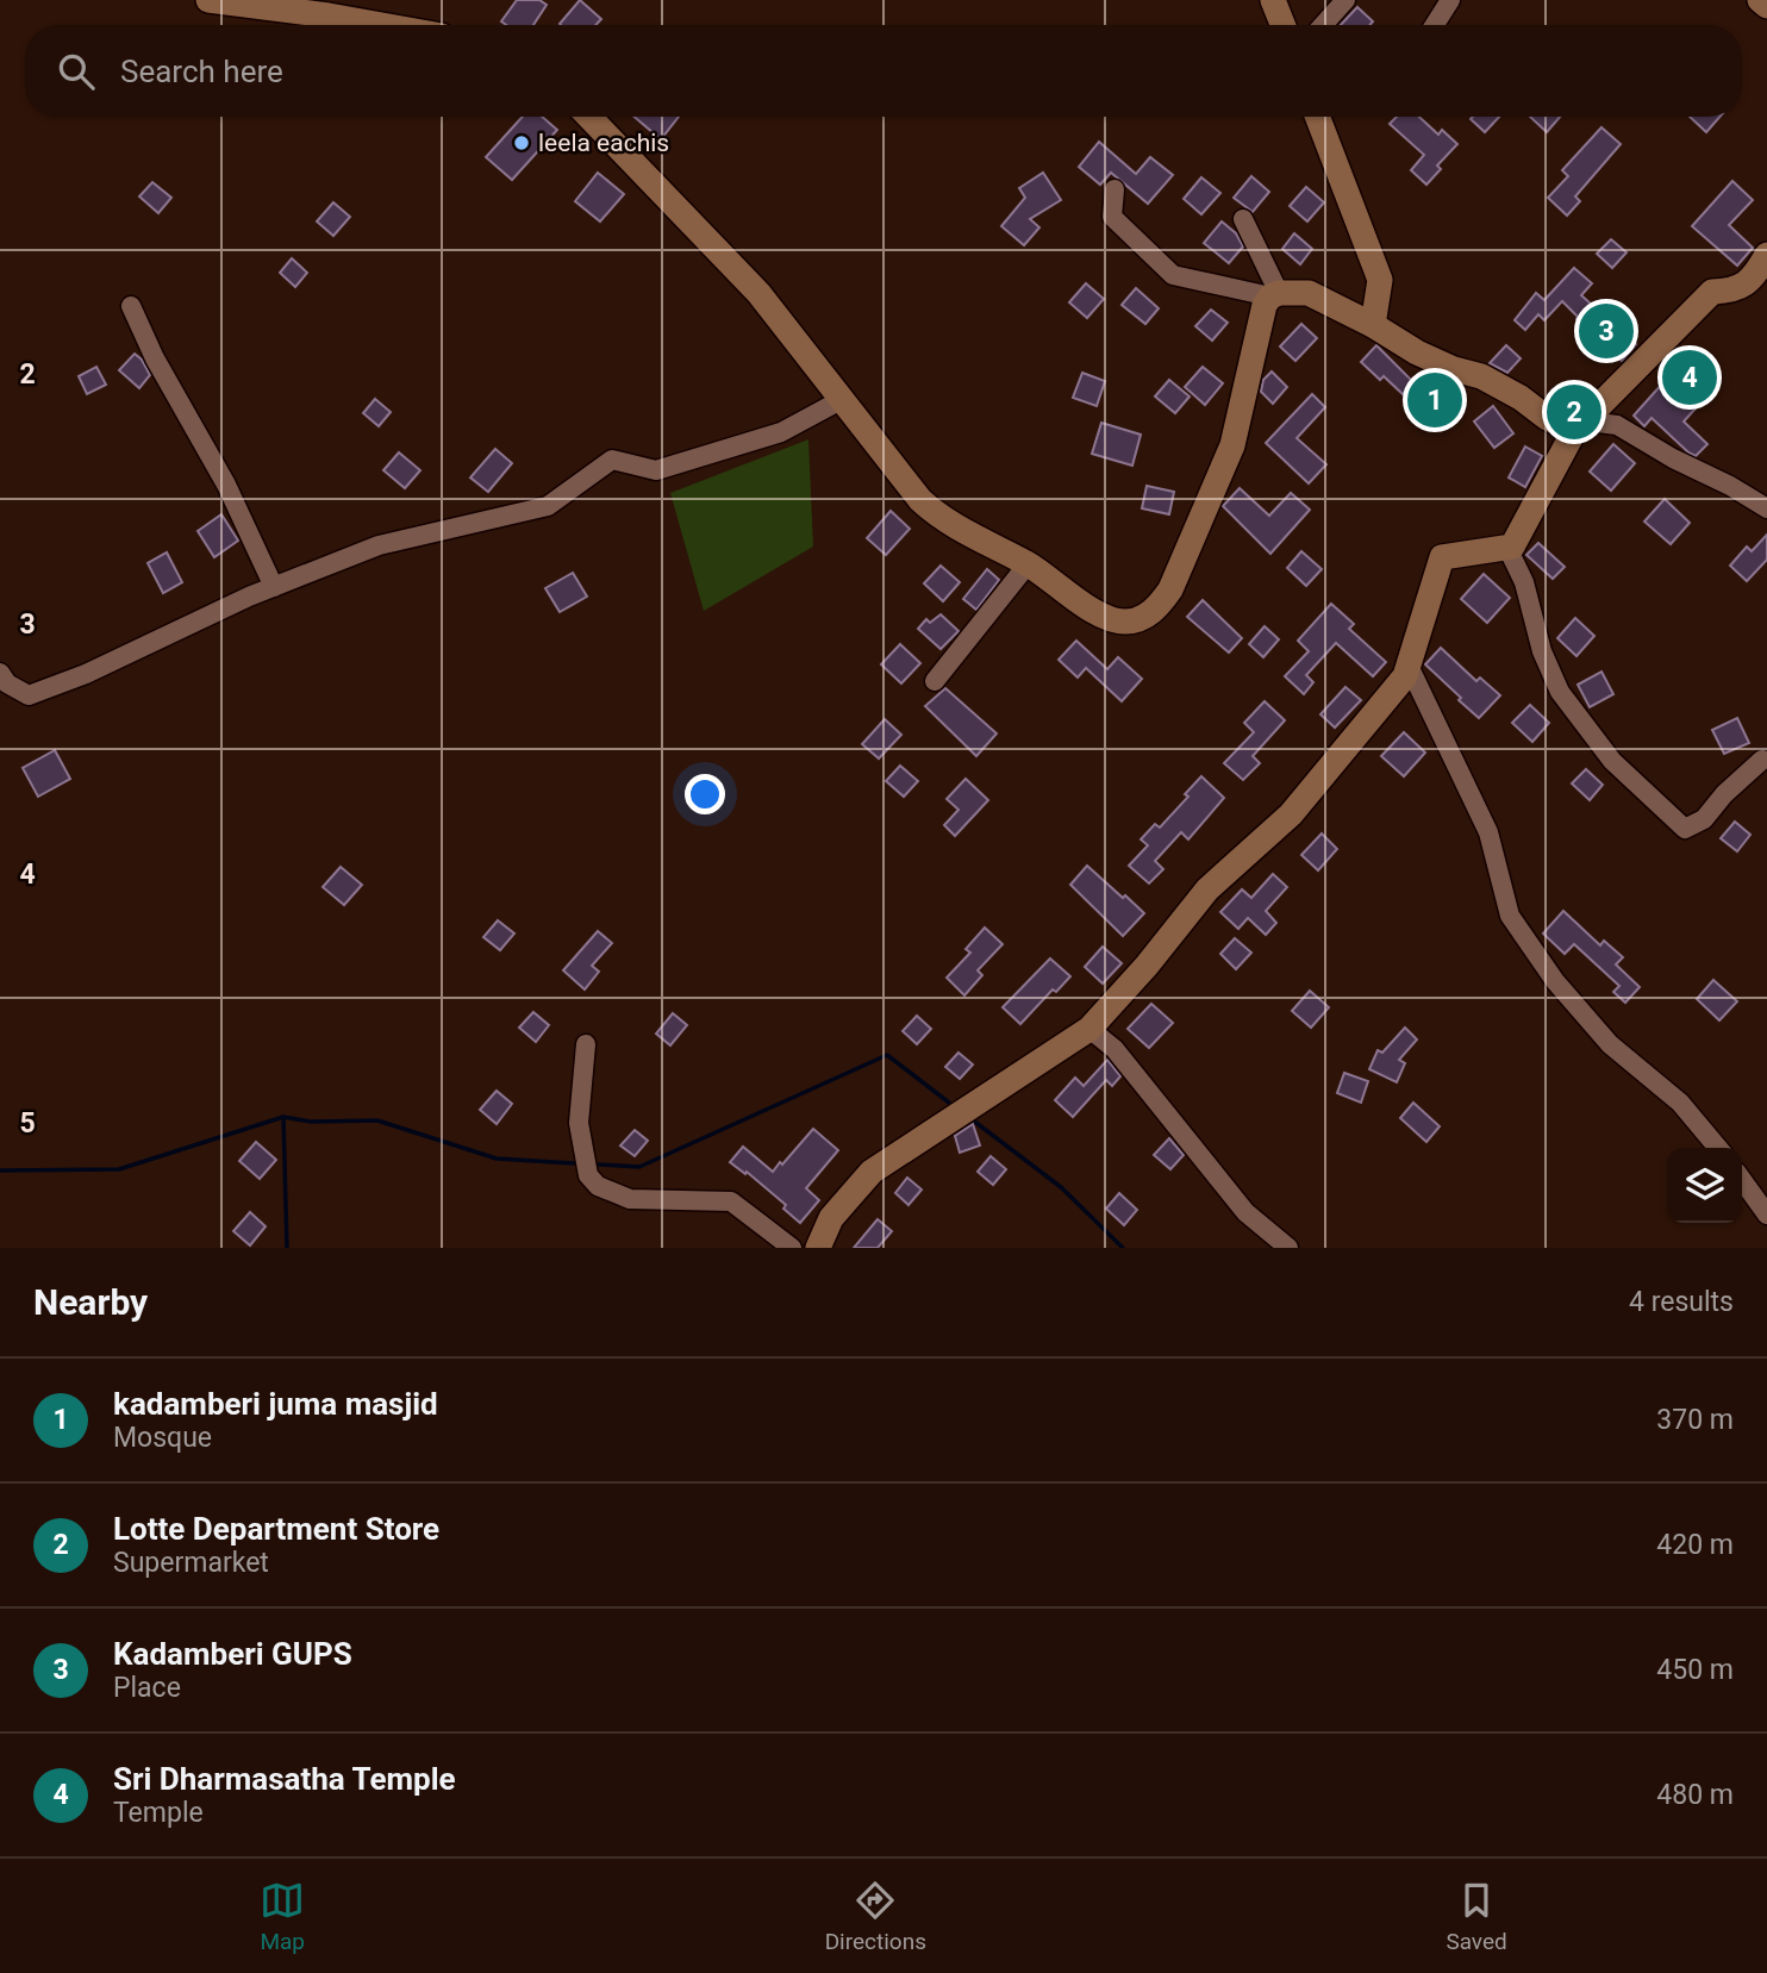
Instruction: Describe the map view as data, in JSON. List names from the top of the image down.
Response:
{
  "places": ["leela eachis"],
  "page": {
    "search": "Search here",
    "pins": [
      "3",
      "4",
      "1",
      "2"
    ],
    "heading": ["Nearby", "4 results"],
    "list": [
      {
        "mark": "1",
        "name": "kadamberi juma masjid",
        "note": "Mosque",
        "value": "370 m"
      },
      {
        "mark": "2",
        "name": "Lotte Department Store",
        "note": "Supermarket",
        "value": "420 m"
      },
      {
        "mark": "3",
        "name": "Kadamberi GUPS",
        "note": "Place",
        "value": "450 m"
      },
      {
        "mark": "4",
        "name": "Sri Dharmasatha Temple",
        "note": "Temple",
        "value": "480 m"
      }
    ],
    "nav": ["Map", "Directions", "Saved"]
  },
  "grid": {
    "rows": [
      "2",
      "3",
      "4",
      "5"
    ]
  }
}
